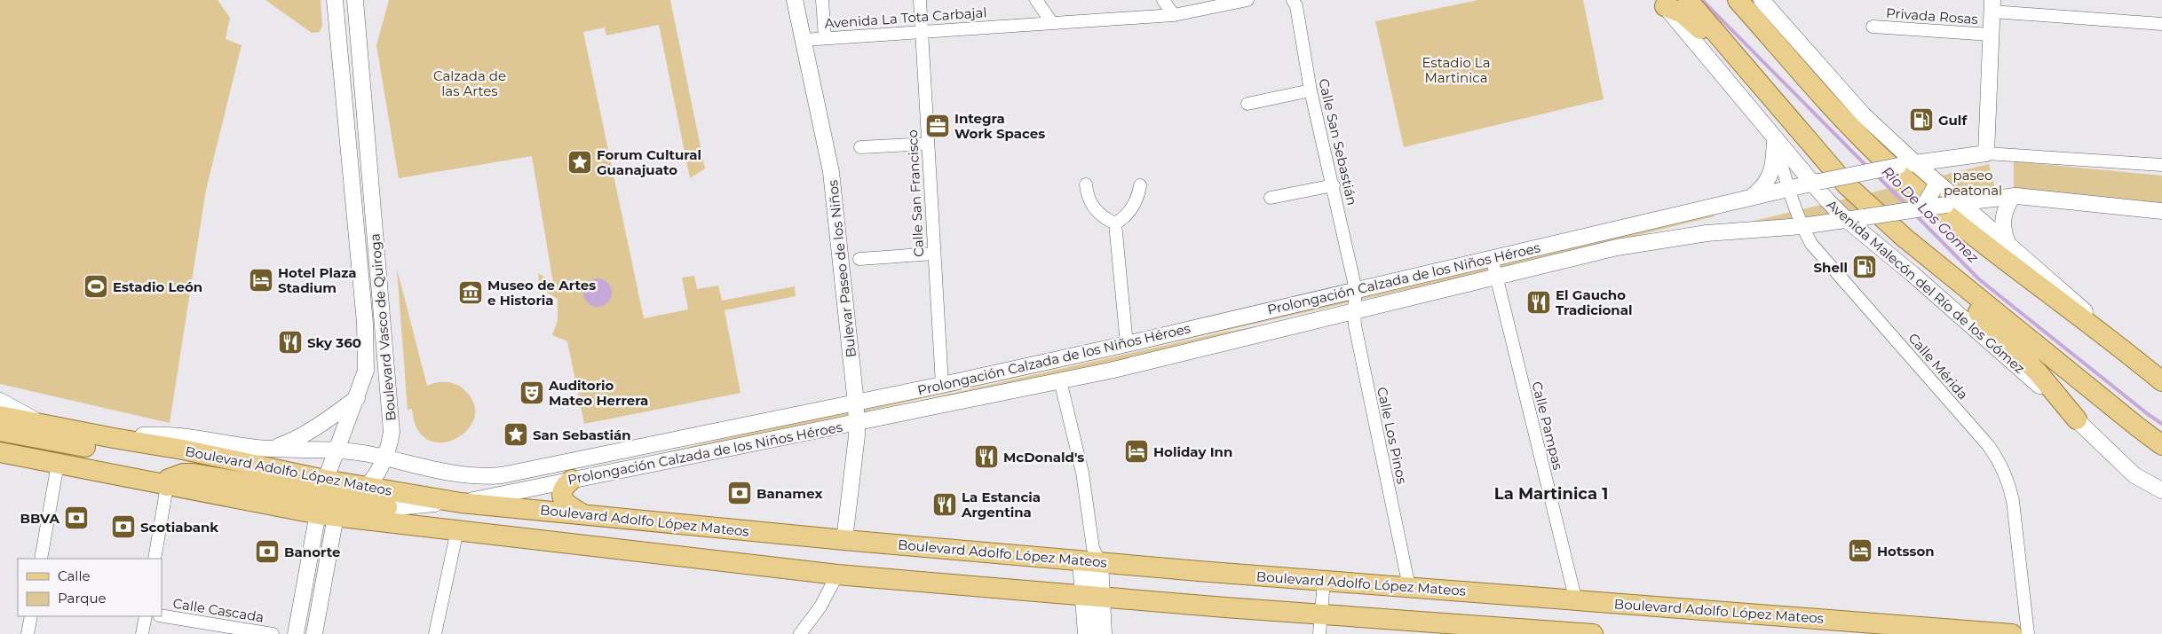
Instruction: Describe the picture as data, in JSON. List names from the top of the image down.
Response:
{
  "streets": {
    "main road": ["Avenida Malecón del Río de los Gómez", "Boulevard Adolfo López Mateos"],
    "street": [
      "Privada Rosas",
      "Avenida La Tota Carbajal",
      "Calle San Sebastián",
      "Calle San Francisco",
      "Bulevar Paseo de los Niños",
      "Prolongación Calzada de los Niños Héroes",
      "Boulevard Vasco de Quiroga",
      "Calle Mérida",
      "Calle Pampas",
      "Calle Los Pinos",
      "Calle Cascada"
    ]
  },
  "crossings": [
    ["Avenida La Tota Carbajal", "Calle San Francisco"],
    ["Avenida La Tota Carbajal", "Bulevar Paseo de los Niños"],
    ["Calle San Sebastián", "Prolongación Calzada de los Niños Héroes"],
    ["Calle San Sebastián", "Calle Los Pinos"],
    ["Calle San Francisco", "Prolongación Calzada de los Niños Héroes"],
    ["Bulevar Paseo de los Niños", "Prolongación Calzada de los Niños Héroes"],
    ["Bulevar Paseo de los Niños", "Boulevard Adolfo López Mateos"],
    ["Prolongación Calzada de los Niños Héroes", "Avenida Malecón del Río de los Gómez"],
    ["Prolongación Calzada de los Niños Héroes", "Boulevard Vasco de Quiroga"],
    ["Prolongación Calzada de los Niños Héroes", "Calle Mérida"],
    ["Prolongación Calzada de los Niños Héroes", "Calle Pampas"],
    ["Prolongación Calzada de los Niños Héroes", "Calle Los Pinos"],
    ["Prolongación Calzada de los Niños Héroes", "Boulevard Adolfo López Mateos"],
    ["Avenida Malecón del Río de los Gómez", "Calle Mérida"],
    ["Boulevard Vasco de Quiroga", "Boulevard Adolfo López Mateos"],
    ["Calle Pampas", "Boulevard Adolfo López Mateos"],
    ["Calle Los Pinos", "Boulevard Adolfo López Mateos"]
  ],
  "districts": ["La Martinica 1"],
  "water": ["Rio De Los Gomez"],
  "parks": ["Estadio La Martinica", "Calzada de las Artes", "paseo peatonal"],
  "places": {
    "fuel station": ["Gulf", "Shell"],
    "office": ["Integra Work Spaces"],
    "place": ["Forum Cultural Guanajuato", "San Sebastián"],
    "hotel": ["Hotel Plaza Stadium", "Holiday Inn", "Hotsson"],
    "sports": ["Estadio León"],
    "museum": ["Museo de Artes e Historia"],
    "restaurant": [
      "El Gaucho Tradicional",
      "Sky 360",
      "McDonald's",
      "La Estancia Argentina"
    ],
    "theatre": ["Auditorio Mateo Herrera"],
    "bank": [
      "Banamex",
      "BBVA",
      "Scotiabank",
      "Banorte"
    ]
  },
  "legend": ["Calle", "Parque"]
}
